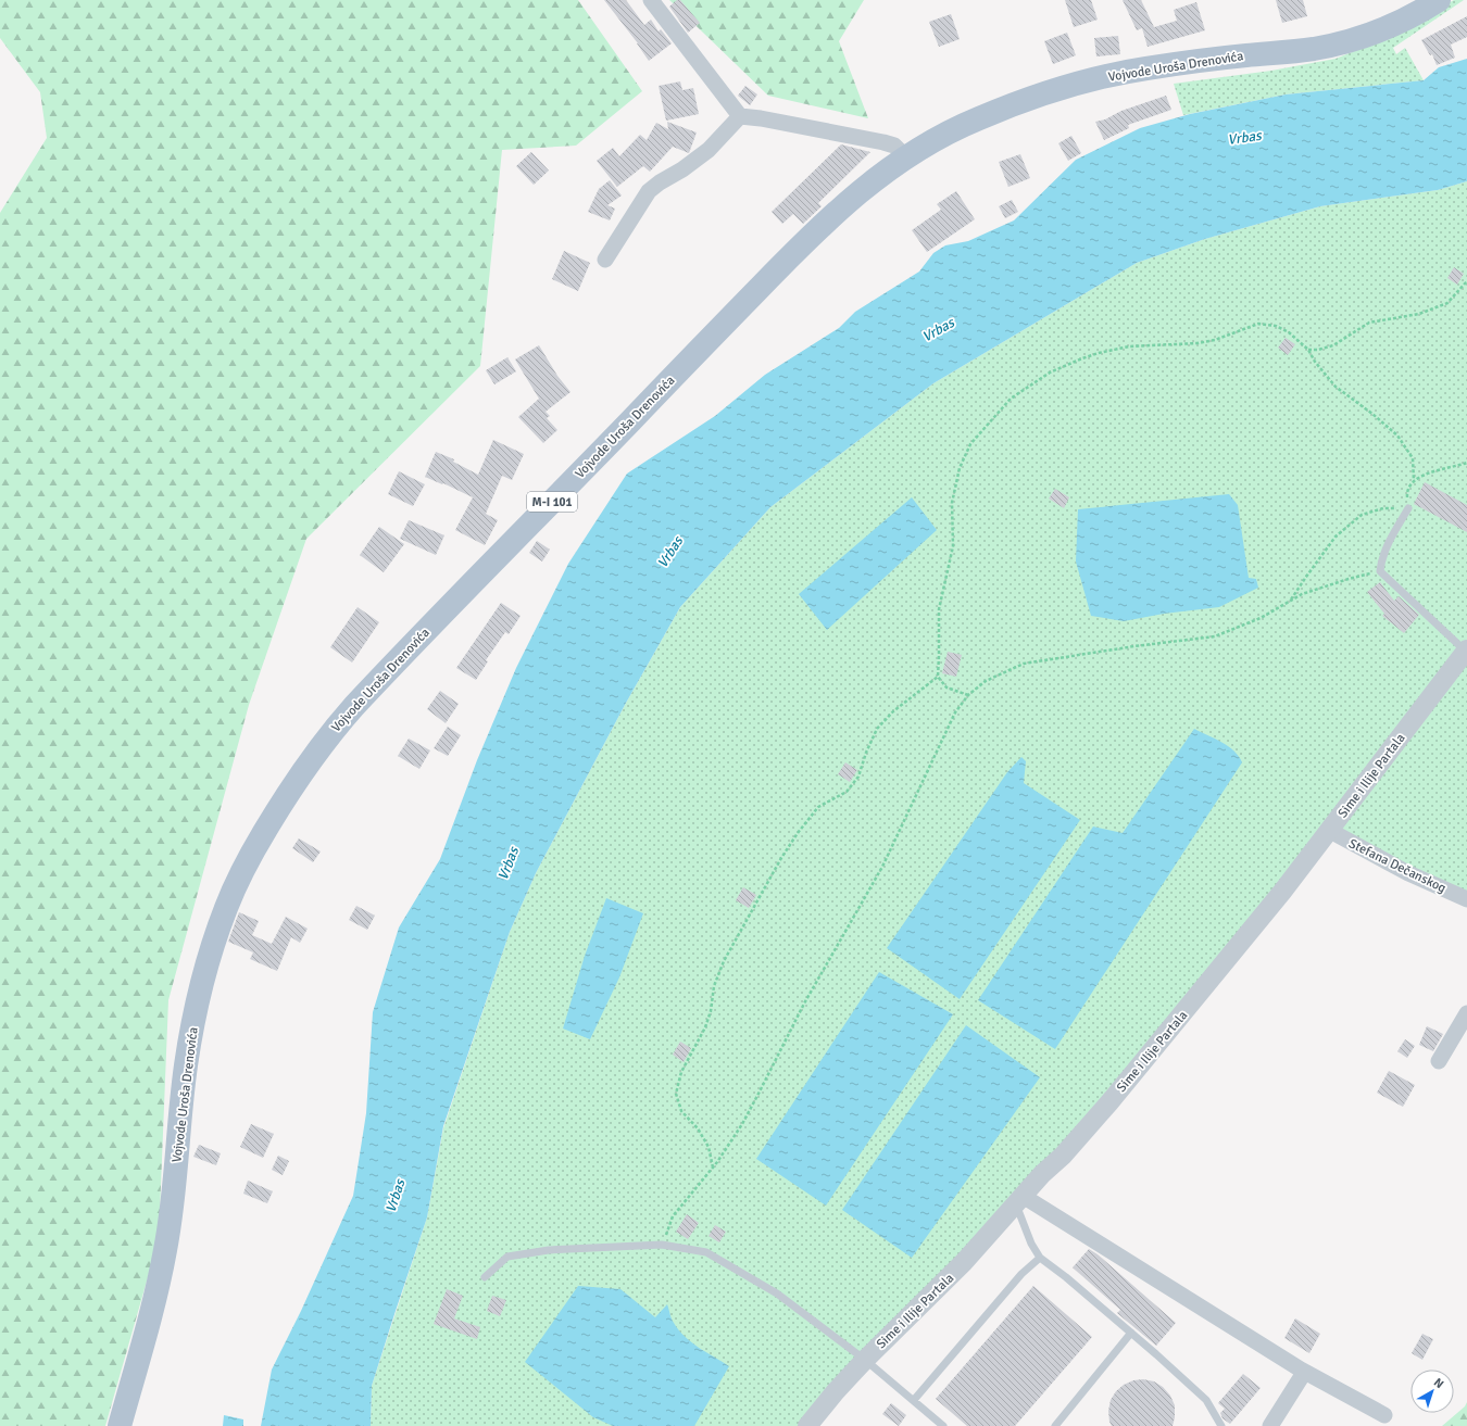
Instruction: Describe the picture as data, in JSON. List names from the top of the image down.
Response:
{
  "streets": {
    "main road": ["Vojvode Uroša Drenovića", "M-I 101"],
    "street": ["Sime i Ilije Partala", "Stefana Dečanskog"]
  },
  "crossings": [
    ["Sime i Ilije Partala", "Stefana Dečanskog"]
  ],
  "water": ["Vrbas"],
  "north": "top right"
}
